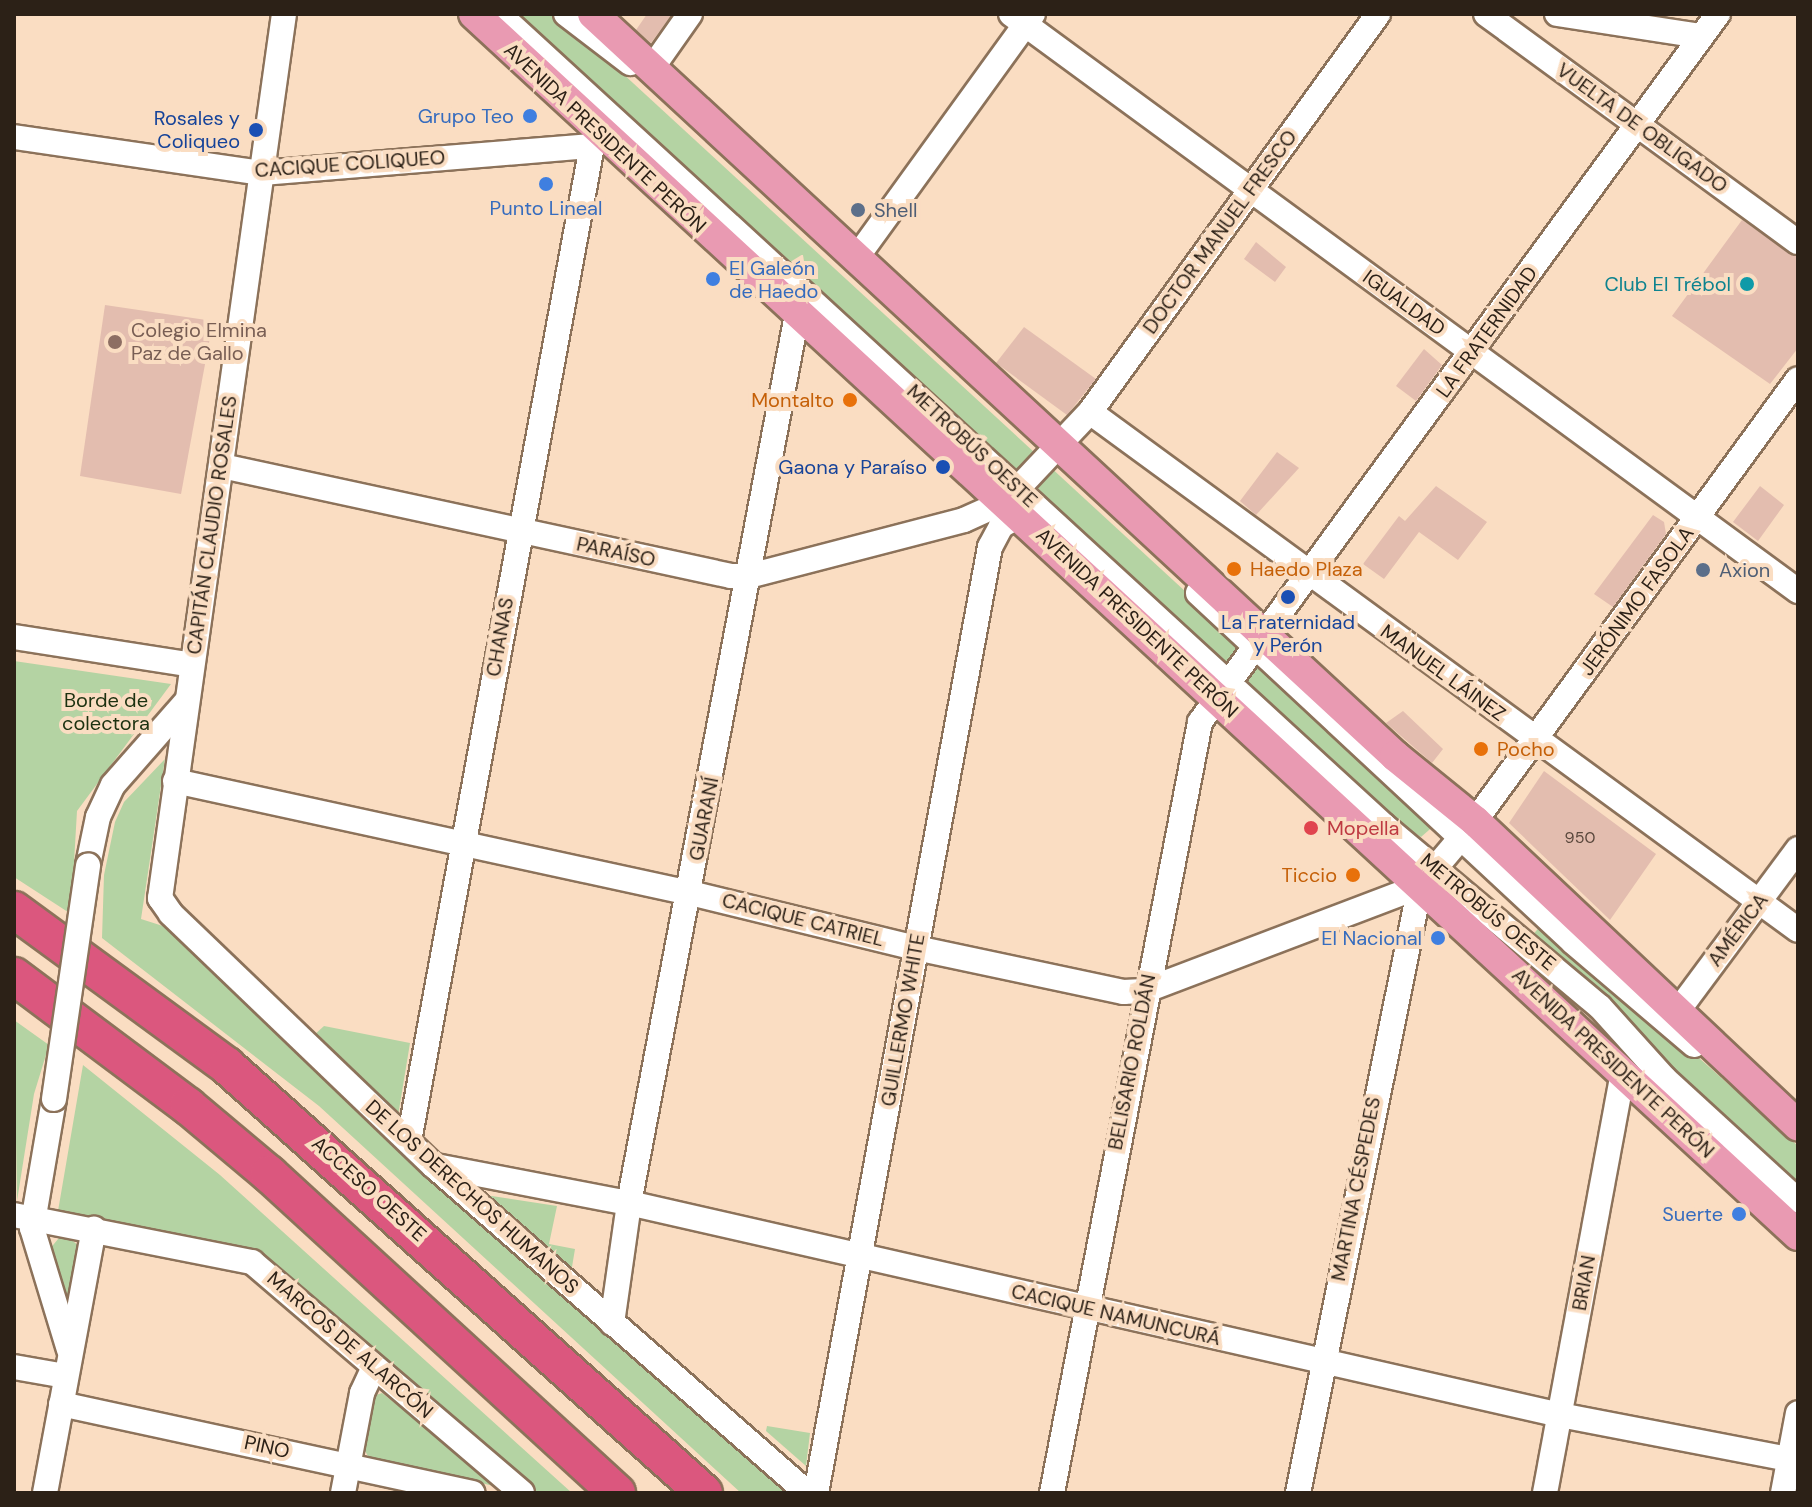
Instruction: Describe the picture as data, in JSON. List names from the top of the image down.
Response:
{
  "streets": {
    "highway": ["ACCESO OESTE"],
    "main road": ["AVENIDA PRESIDENTE PERÓN"],
    "street": [
      "VUELTA DE OBLIGADO",
      "CACIQUE COLIQUEO",
      "DOCTOR MANUEL FRESCO",
      "IGUALDAD",
      "LA FRATERNIDAD",
      "METROBÚS OESTE",
      "CAPITÁN CLAUDIO ROSALES",
      "PARAÍSO",
      "JERÓNIMO FASOLA",
      "CHANAS",
      "MANUEL LÁINEZ",
      "GUARANÍ",
      "CACIQUE CATRIEL",
      "AMÉRICA",
      "GUILLERMO WHITE",
      "BELISARIO ROLDÁN",
      "MARTINA CÉSPEDES",
      "DE LOS DERECHOS HUMANOS",
      "BRIAN",
      "CACIQUE NAMUNCURÁ",
      "MARCOS DE ALARCÓN",
      "PINO"
    ]
  },
  "crossings": [
    ["VUELTA DE OBLIGADO", "LA FRATERNIDAD"],
    ["AVENIDA PRESIDENTE PERÓN", "CACIQUE COLIQUEO"],
    ["AVENIDA PRESIDENTE PERÓN", "DOCTOR MANUEL FRESCO"],
    ["AVENIDA PRESIDENTE PERÓN", "METROBÚS OESTE"],
    ["AVENIDA PRESIDENTE PERÓN", "PARAÍSO"],
    ["AVENIDA PRESIDENTE PERÓN", "JERÓNIMO FASOLA"],
    ["AVENIDA PRESIDENTE PERÓN", "CHANAS"],
    ["AVENIDA PRESIDENTE PERÓN", "GUARANÍ"],
    ["AVENIDA PRESIDENTE PERÓN", "CACIQUE CATRIEL"],
    ["AVENIDA PRESIDENTE PERÓN", "BELISARIO ROLDÁN"],
    ["AVENIDA PRESIDENTE PERÓN", "MARTINA CÉSPEDES"],
    ["AVENIDA PRESIDENTE PERÓN", "BRIAN"],
    ["CACIQUE COLIQUEO", "CAPITÁN CLAUDIO ROSALES"],
    ["CACIQUE COLIQUEO", "CHANAS"],
    ["DOCTOR MANUEL FRESCO", "IGUALDAD"],
    ["DOCTOR MANUEL FRESCO", "METROBÚS OESTE"],
    ["DOCTOR MANUEL FRESCO", "PARAÍSO"],
    ["DOCTOR MANUEL FRESCO", "MANUEL LÁINEZ"],
    ["IGUALDAD", "LA FRATERNIDAD"],
    ["IGUALDAD", "JERÓNIMO FASOLA"],
    ["LA FRATERNIDAD", "MANUEL LÁINEZ"],
    ["LA FRATERNIDAD", "BELISARIO ROLDÁN"],
    ["METROBÚS OESTE", "PARAÍSO"],
    ["METROBÚS OESTE", "JERÓNIMO FASOLA"],
    ["METROBÚS OESTE", "CACIQUE CATRIEL"],
    ["METROBÚS OESTE", "MARTINA CÉSPEDES"],
    ["CAPITÁN CLAUDIO ROSALES", "PARAÍSO"],
    ["CAPITÁN CLAUDIO ROSALES", "CACIQUE CATRIEL"],
    ["CAPITÁN CLAUDIO ROSALES", "DE LOS DERECHOS HUMANOS"],
    ["PARAÍSO", "CHANAS"],
    ["PARAÍSO", "GUARANÍ"],
    ["JERÓNIMO FASOLA", "MANUEL LÁINEZ"],
    ["JERÓNIMO FASOLA", "CACIQUE CATRIEL"],
    ["JERÓNIMO FASOLA", "MARTINA CÉSPEDES"],
    ["CHANAS", "CACIQUE CATRIEL"],
    ["CHANAS", "DE LOS DERECHOS HUMANOS"],
    ["MANUEL LÁINEZ", "AMÉRICA"],
    ["GUARANÍ", "CACIQUE CATRIEL"],
    ["GUARANÍ", "DE LOS DERECHOS HUMANOS"],
    ["GUARANÍ", "CACIQUE NAMUNCURÁ"],
    ["CACIQUE CATRIEL", "GUILLERMO WHITE"],
    ["CACIQUE CATRIEL", "BELISARIO ROLDÁN"],
    ["CACIQUE CATRIEL", "MARTINA CÉSPEDES"],
    ["GUILLERMO WHITE", "CACIQUE NAMUNCURÁ"],
    ["BELISARIO ROLDÁN", "CACIQUE NAMUNCURÁ"],
    ["MARTINA CÉSPEDES", "CACIQUE NAMUNCURÁ"],
    ["DE LOS DERECHOS HUMANOS", "CACIQUE NAMUNCURÁ"],
    ["BRIAN", "CACIQUE NAMUNCURÁ"]
  ],
  "parks": ["Borde de colectora"],
  "places": [
    "Grupo Teo",
    "Rosales y Coliqueo",
    "Punto Lineal",
    "Shell",
    "El Galeón de Haedo",
    "Club El Trébol",
    "Colegio Elmina Paz de Gallo",
    "Montalto",
    "Gaona y Paraíso",
    "Haedo Plaza",
    "Axion",
    "La Fraternidad y Perón",
    "Pocho",
    "Mopella",
    "Ticcio",
    "El Nacional",
    "Suerte"
  ],
  "house_numbers": ["950"]
}
